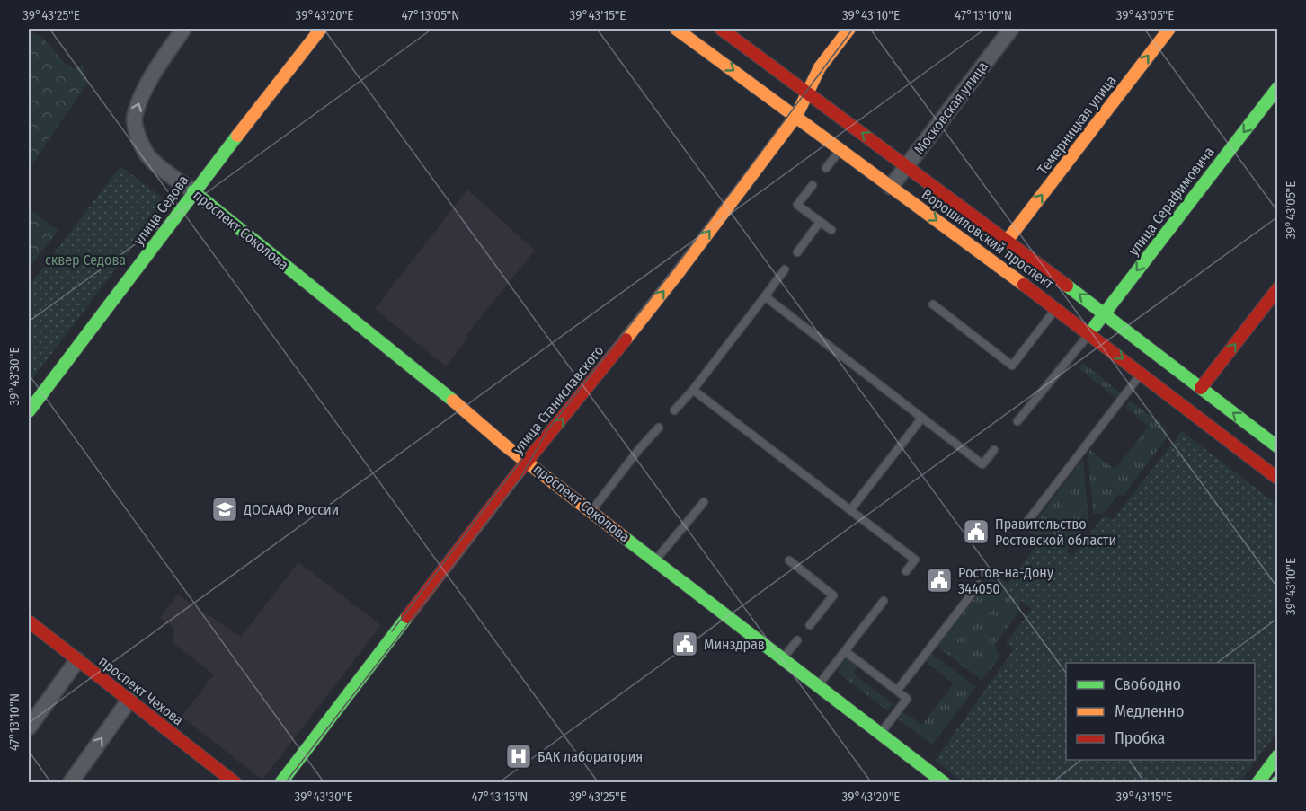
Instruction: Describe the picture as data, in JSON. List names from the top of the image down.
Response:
{
  "streets": {
    "street": [
      "Московская улица",
      "Темерницкая улица",
      "улица Серафимовича",
      "улица Седова",
      "проспект Соколова",
      "Ворошиловский проспект",
      "улица Станиславского",
      "проспект Чехова"
    ]
  },
  "crossings": [
    ["Московская улица", "Ворошиловский проспект"],
    ["Темерницкая улица", "Ворошиловский проспект"],
    ["улица Серафимовича", "Ворошиловский проспект"],
    ["улица Седова", "проспект Соколова"],
    ["проспект Соколова", "улица Станиславского"],
    ["Ворошиловский проспект", "улица Станиславского"]
  ],
  "one_way": ["Темерницкая улица", "улица Серафимовича", "улица Станиславского"],
  "parks": ["сквер Седова"],
  "places": {
    "school or university": ["ДОСААФ России"],
    "public building": ["Правительство Ростовской области", "Ростов-на-Дону 344050", "Минздрав"],
    "hospital": ["БАК лаборатория"]
  },
  "legend": ["Свободно", "Медленно", "Пробка"],
  "coordinates": [
    "39°43'25\"E",
    "39°43'20\"E",
    "47°13'05\"N",
    "39°43'15\"E",
    "39°43'10\"E",
    "47°13'10\"N",
    "39°43'05\"E",
    "39°43'30\"E",
    "47°13'15\"N"
  ]
}
